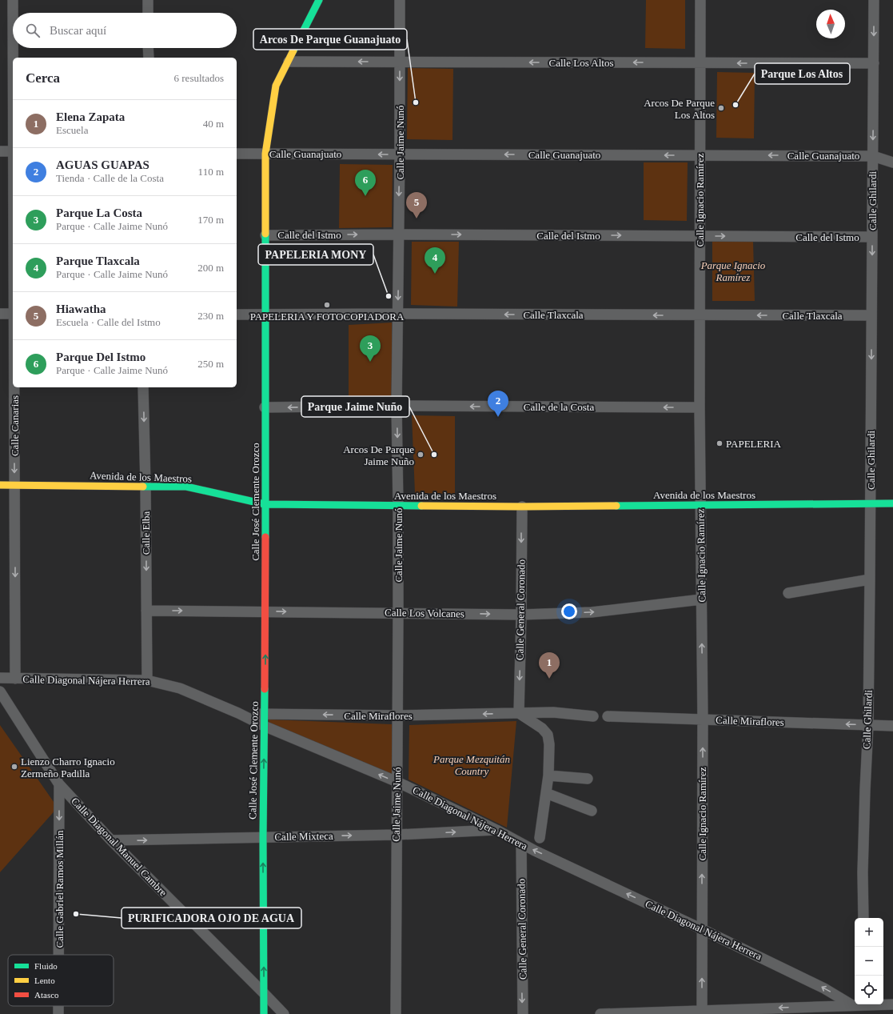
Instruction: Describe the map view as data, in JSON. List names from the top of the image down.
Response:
{
  "streets": {
    "street": [
      "Calle Los Altos",
      "Calle Jaime Nunó",
      "Calle Guanajuato",
      "Calle Ignacio Ramírez",
      "Calle Ghilardi",
      "Calle del Istmo",
      "Calle Tlaxcala",
      "Calle de la Costa",
      "Calle Canarias",
      "Avenida de los Maestros",
      "Calle José Clemente Orozco",
      "Calle Elba",
      "Calle General Coronado",
      "Calle Los Volcanes",
      "Calle Diagonal Nájera Herrera",
      "Calle Miraflores",
      "Calle Mixteca",
      "Calle Diagonal Manuel Cambre",
      "Calle Gabriel Ramos Millán"
    ]
  },
  "crossings": [
    ["Calle Los Altos", "Calle Jaime Nunó"],
    ["Calle Los Altos", "Calle Ignacio Ramírez"],
    ["Calle Los Altos", "Calle Ghilardi"],
    ["Calle Los Altos", "Calle José Clemente Orozco"],
    ["Calle Jaime Nunó", "Calle Guanajuato"],
    ["Calle Jaime Nunó", "Calle del Istmo"],
    ["Calle Jaime Nunó", "Calle Tlaxcala"],
    ["Calle Jaime Nunó", "Calle de la Costa"],
    ["Calle Jaime Nunó", "Avenida de los Maestros"],
    ["Calle Jaime Nunó", "Calle Los Volcanes"],
    ["Calle Jaime Nunó", "Calle Diagonal Nájera Herrera"],
    ["Calle Jaime Nunó", "Calle Miraflores"],
    ["Calle Jaime Nunó", "Calle Mixteca"],
    ["Calle Guanajuato", "Calle Ignacio Ramírez"],
    ["Calle Guanajuato", "Calle Ghilardi"],
    ["Calle Guanajuato", "Calle José Clemente Orozco"],
    ["Calle Ignacio Ramírez", "Calle del Istmo"],
    ["Calle Ignacio Ramírez", "Calle Tlaxcala"],
    ["Calle Ignacio Ramírez", "Calle de la Costa"],
    ["Calle Ignacio Ramírez", "Avenida de los Maestros"],
    ["Calle Ignacio Ramírez", "Calle Los Volcanes"],
    ["Calle Ignacio Ramírez", "Calle Diagonal Nájera Herrera"],
    ["Calle Ignacio Ramírez", "Calle Miraflores"],
    ["Calle Ghilardi", "Calle del Istmo"],
    ["Calle Ghilardi", "Calle Tlaxcala"],
    ["Calle Ghilardi", "Avenida de los Maestros"],
    ["Calle Ghilardi", "Calle Miraflores"],
    ["Calle del Istmo", "Calle José Clemente Orozco"],
    ["Calle Tlaxcala", "Calle José Clemente Orozco"],
    ["Calle de la Costa", "Calle José Clemente Orozco"],
    ["Calle Canarias", "Avenida de los Maestros"],
    ["Calle Canarias", "Calle Diagonal Nájera Herrera"],
    ["Avenida de los Maestros", "Calle José Clemente Orozco"],
    ["Avenida de los Maestros", "Calle Elba"],
    ["Avenida de los Maestros", "Calle General Coronado"],
    ["Calle José Clemente Orozco", "Calle Los Volcanes"],
    ["Calle José Clemente Orozco", "Calle Diagonal Nájera Herrera"],
    ["Calle José Clemente Orozco", "Calle Miraflores"],
    ["Calle José Clemente Orozco", "Calle Mixteca"],
    ["Calle José Clemente Orozco", "Calle Diagonal Manuel Cambre"],
    ["Calle Elba", "Calle Los Volcanes"],
    ["Calle Elba", "Calle Diagonal Nájera Herrera"],
    ["Calle General Coronado", "Calle Los Volcanes"],
    ["Calle General Coronado", "Calle Diagonal Nájera Herrera"],
    ["Calle General Coronado", "Calle Miraflores"],
    ["Calle Diagonal Nájera Herrera", "Calle Miraflores"],
    ["Calle Diagonal Nájera Herrera", "Calle Mixteca"],
    ["Calle Mixteca", "Calle Diagonal Manuel Cambre"],
    ["Calle Diagonal Manuel Cambre", "Calle Gabriel Ramos Millán"]
  ],
  "one_way": [
    "Calle Los Altos",
    "Calle Guanajuato",
    "Calle Ignacio Ramírez",
    "Calle Ghilardi",
    "Calle del Istmo",
    "Calle Tlaxcala",
    "Calle de la Costa",
    "Calle Canarias",
    "Calle José Clemente Orozco",
    "Calle Elba",
    "Calle General Coronado",
    "Calle Los Volcanes",
    "Calle Diagonal Nájera Herrera",
    "Calle Miraflores",
    "Calle Mixteca",
    "Calle Gabriel Ramos Millán"
  ],
  "parks": ["Parque Ignacio Ramírez", "Parque Mezquitán Country"],
  "places": [
    "Arcos De Parque Guanajuato",
    "Parque Los Altos",
    "Arcos De Parque Los Altos",
    "PAPELERIA MONY",
    "PAPELERIA Y FOTOCOPIADORA",
    "PAPELERIA",
    "Arcos De Parque Jaime Nuño",
    "Parque Jaime Nuño",
    "Lienzo Charro Ignacio Zermeño Padilla",
    "PURIFICADORA OJO DE AGUA"
  ],
  "legend": ["Fluido", "Lento", "Atasco"],
  "north": "top",
  "page": {
    "search": "Buscar aquí",
    "heading": ["Cerca", "6 resultados"],
    "list": [
      {
        "mark": "1",
        "name": "Elena Zapata",
        "note": "Escuela",
        "value": "40 m"
      },
      {
        "mark": "2",
        "name": "AGUAS GUAPAS",
        "note": "Tienda · Calle de la Costa",
        "value": "110 m"
      },
      {
        "mark": "3",
        "name": "Parque La Costa",
        "note": "Parque · Calle Jaime Nunó",
        "value": "170 m"
      },
      {
        "mark": "4",
        "name": "Parque Tlaxcala",
        "note": "Parque · Calle Jaime Nunó",
        "value": "200 m"
      },
      {
        "mark": "5",
        "name": "Hiawatha",
        "note": "Escuela · Calle del Istmo",
        "value": "230 m"
      },
      {
        "mark": "6",
        "name": "Parque Del Istmo",
        "note": "Parque · Calle Jaime Nunó",
        "value": "250 m"
      }
    ],
    "pins": [
      "6",
      "5",
      "4",
      "3",
      "2",
      "1"
    ],
    "map_buttons": ["+", "−"]
  }
}
